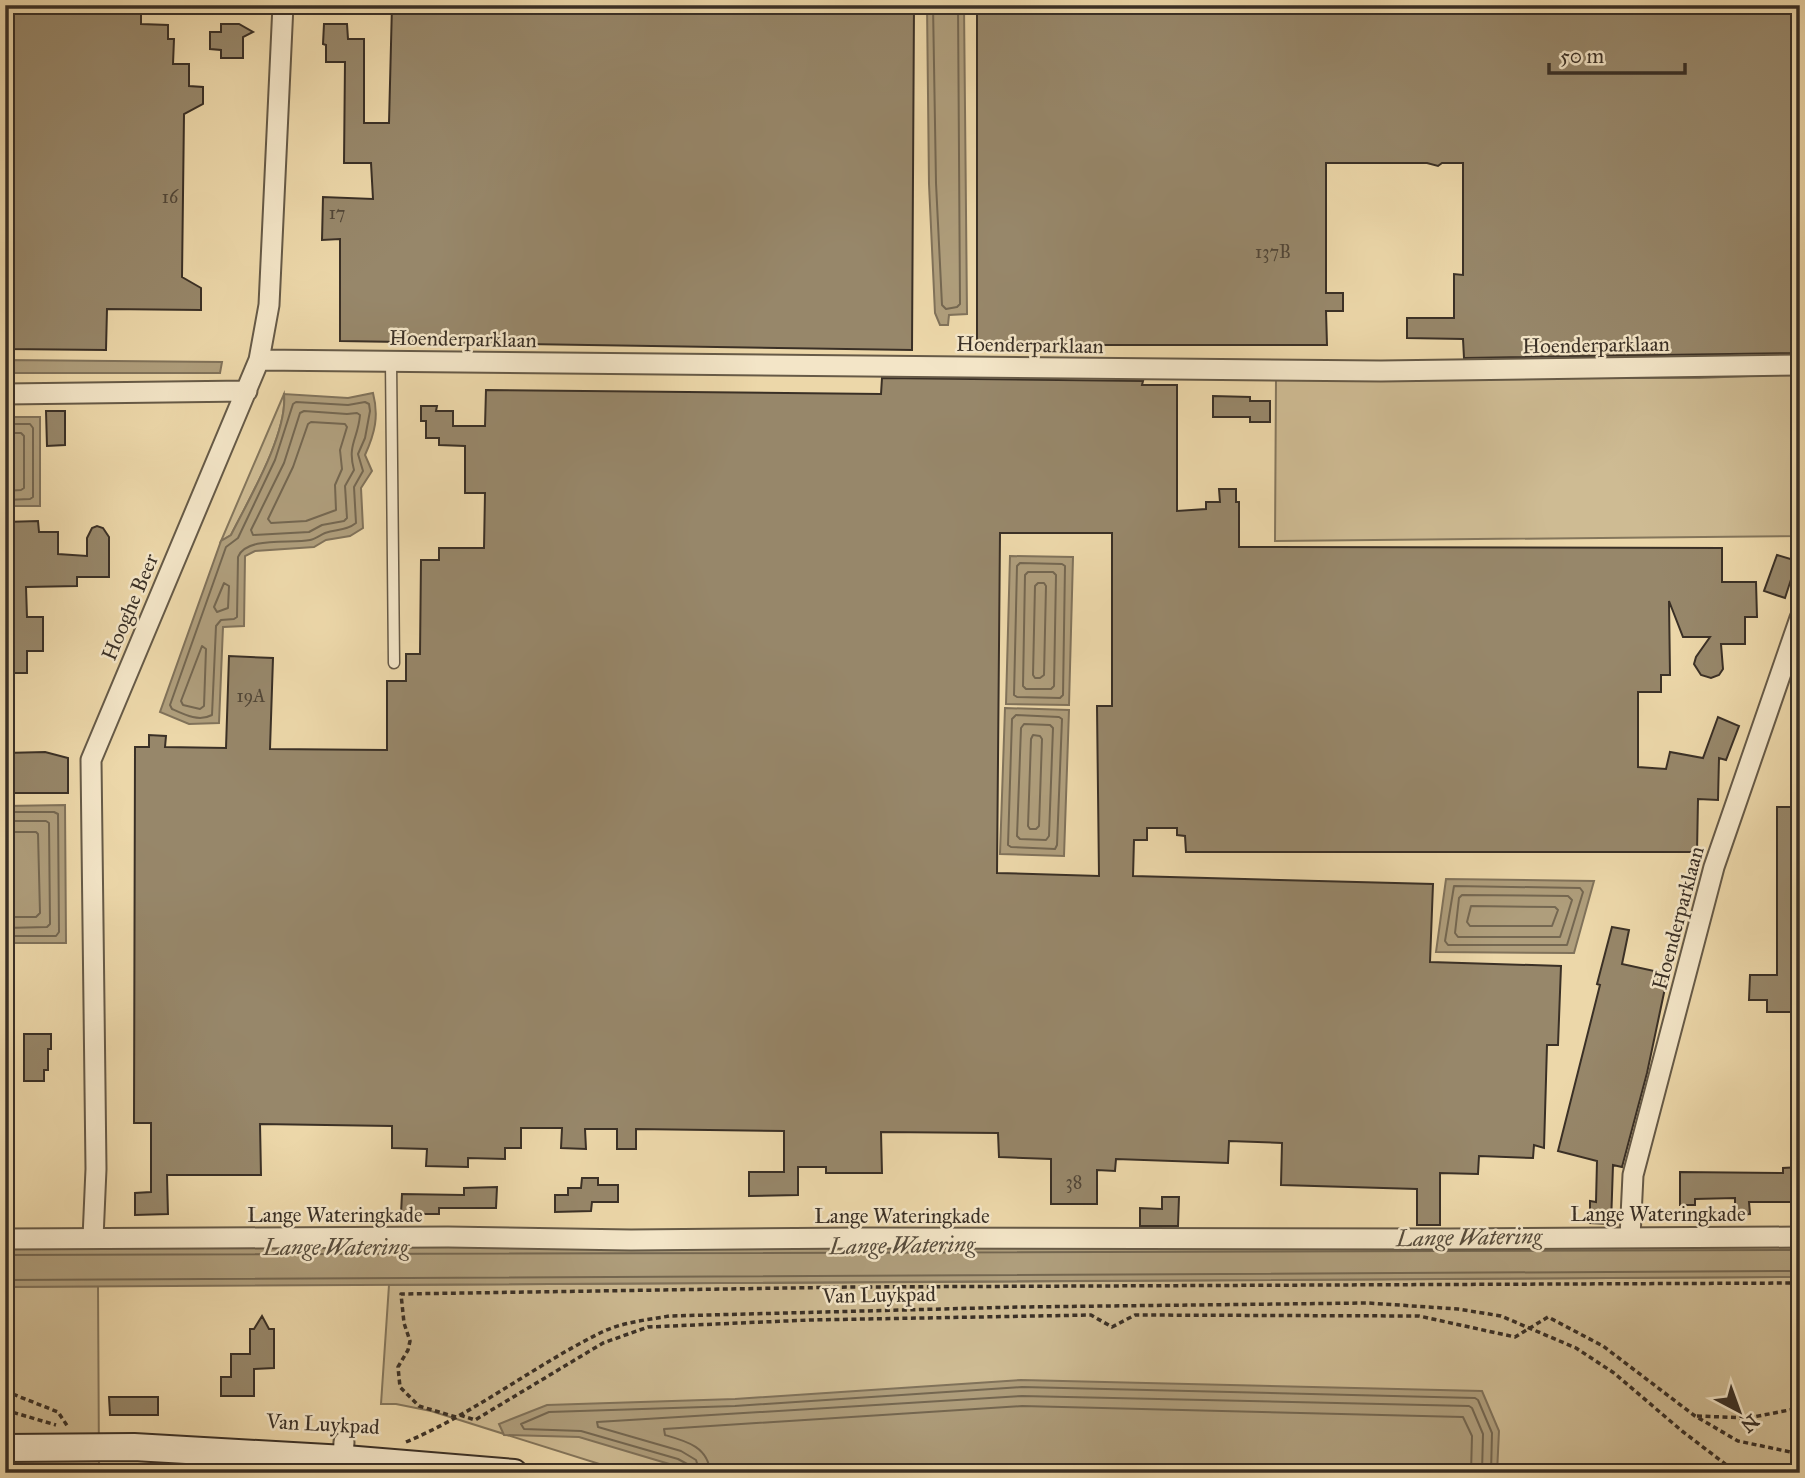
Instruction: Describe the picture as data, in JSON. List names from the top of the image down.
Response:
{
  "streets": {
    "street": ["Hoenderparklaan", "Hooghe Beer", "Lange Wateringkade"],
    "path": ["Van Luykpad"]
  },
  "crossings": [
    ["Hoenderparklaan", "Hooghe Beer"],
    ["Hoenderparklaan", "Lange Wateringkade"],
    ["Hooghe Beer", "Lange Wateringkade"]
  ],
  "water": ["Lange Watering"],
  "house_numbers": [
    "16",
    "17",
    "137B",
    "19A",
    "38"
  ],
  "scale_bar": "50 m",
  "north": "bottom right"
}
